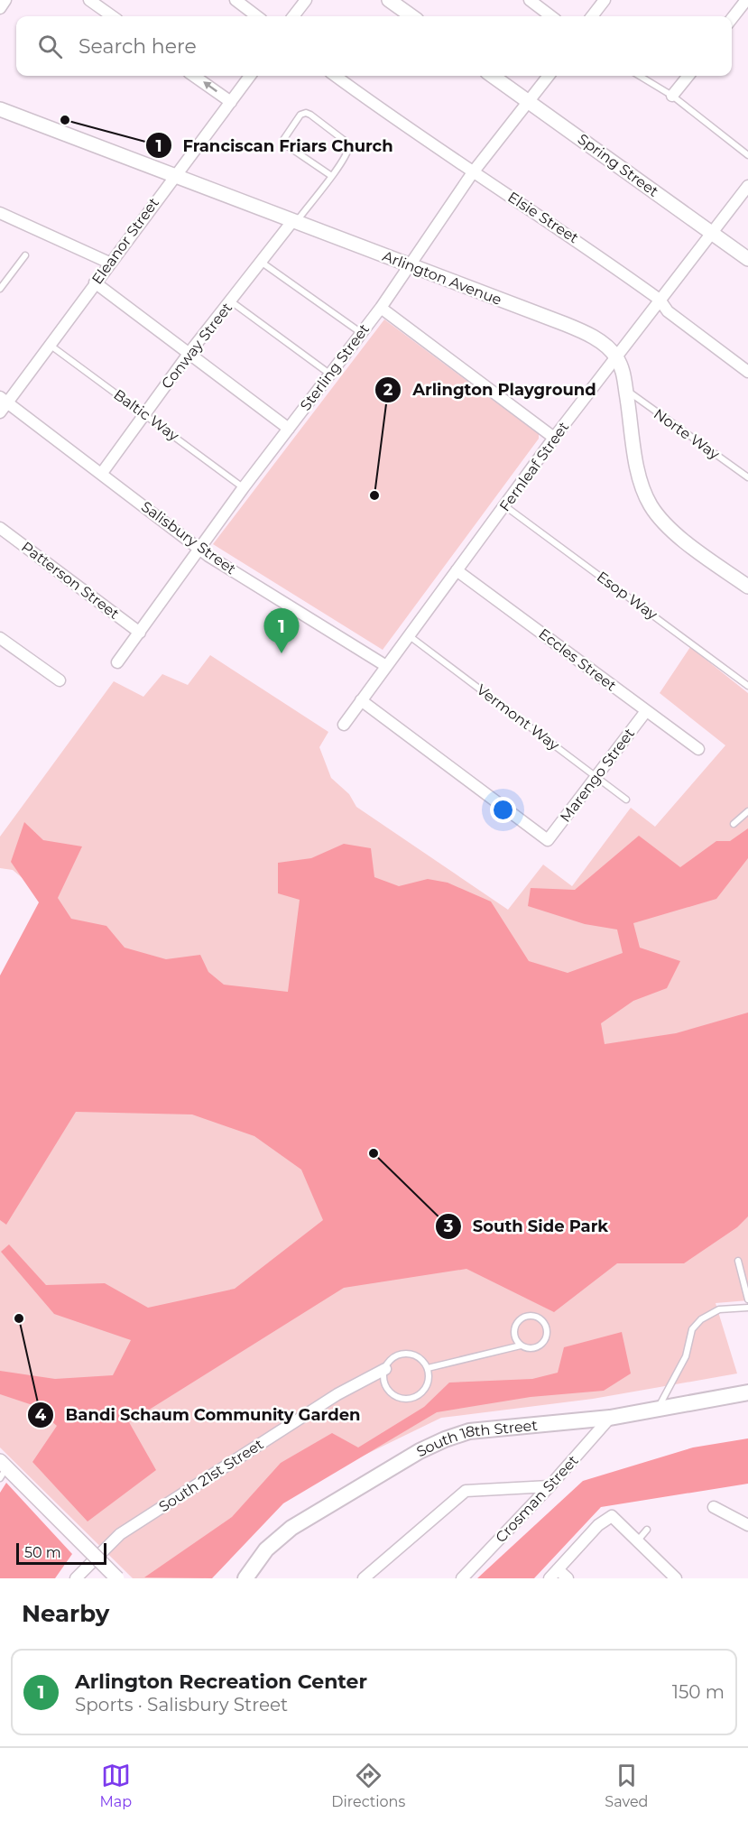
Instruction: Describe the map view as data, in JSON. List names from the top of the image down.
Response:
{
  "streets": {
    "main road": ["South 18th Street"],
    "street": [
      "Spring Street",
      "Elsie Street",
      "Eleanor Street",
      "Arlington Avenue",
      "Conway Street",
      "Sterling Street",
      "Fernleaf Street",
      "Salisbury Street",
      "Patterson Street",
      "Eccles Street",
      "Marengo Street",
      "South 21st Street",
      "Crosman Street"
    ],
    "lane": [
      "Baltic Way",
      "Norte Way",
      "Esop Way",
      "Vermont Way"
    ]
  },
  "crossings": [
    ["Spring Street", "Sterling Street"],
    ["Spring Street", "Fernleaf Street"],
    ["Elsie Street", "Sterling Street"],
    ["Elsie Street", "Fernleaf Street"],
    ["Eleanor Street", "Arlington Avenue"],
    ["Eleanor Street", "Baltic Way"],
    ["Eleanor Street", "Salisbury Street"],
    ["Arlington Avenue", "Conway Street"],
    ["Arlington Avenue", "Sterling Street"],
    ["Arlington Avenue", "Norte Way"],
    ["Arlington Avenue", "Fernleaf Street"],
    ["Conway Street", "Baltic Way"],
    ["Conway Street", "Salisbury Street"],
    ["Sterling Street", "Baltic Way"],
    ["Sterling Street", "Salisbury Street"],
    ["Sterling Street", "Patterson Street"],
    ["Fernleaf Street", "Salisbury Street"],
    ["Fernleaf Street", "Esop Way"],
    ["Fernleaf Street", "Eccles Street"],
    ["Fernleaf Street", "Vermont Way"],
    ["Fernleaf Street", "Marengo Street"],
    ["Eccles Street", "Marengo Street"],
    ["Vermont Way", "Marengo Street"],
    ["South 18th Street", "Crosman Street"]
  ],
  "places": [
    "Franciscan Friars Church",
    "Arlington Playground",
    "South Side Park",
    "Bandi Schaum Community Garden"
  ],
  "scale_bar": "50 m",
  "page": {
    "search": "Search here",
    "pins": "1",
    "scale": "50 m",
    "heading": "Nearby",
    "list": [
      {
        "mark": "1",
        "name": "Arlington Recreation Center",
        "note": "Sports · Salisbury Street",
        "value": "150 m"
      }
    ],
    "nav": ["Map", "Directions", "Saved"]
  }
}
